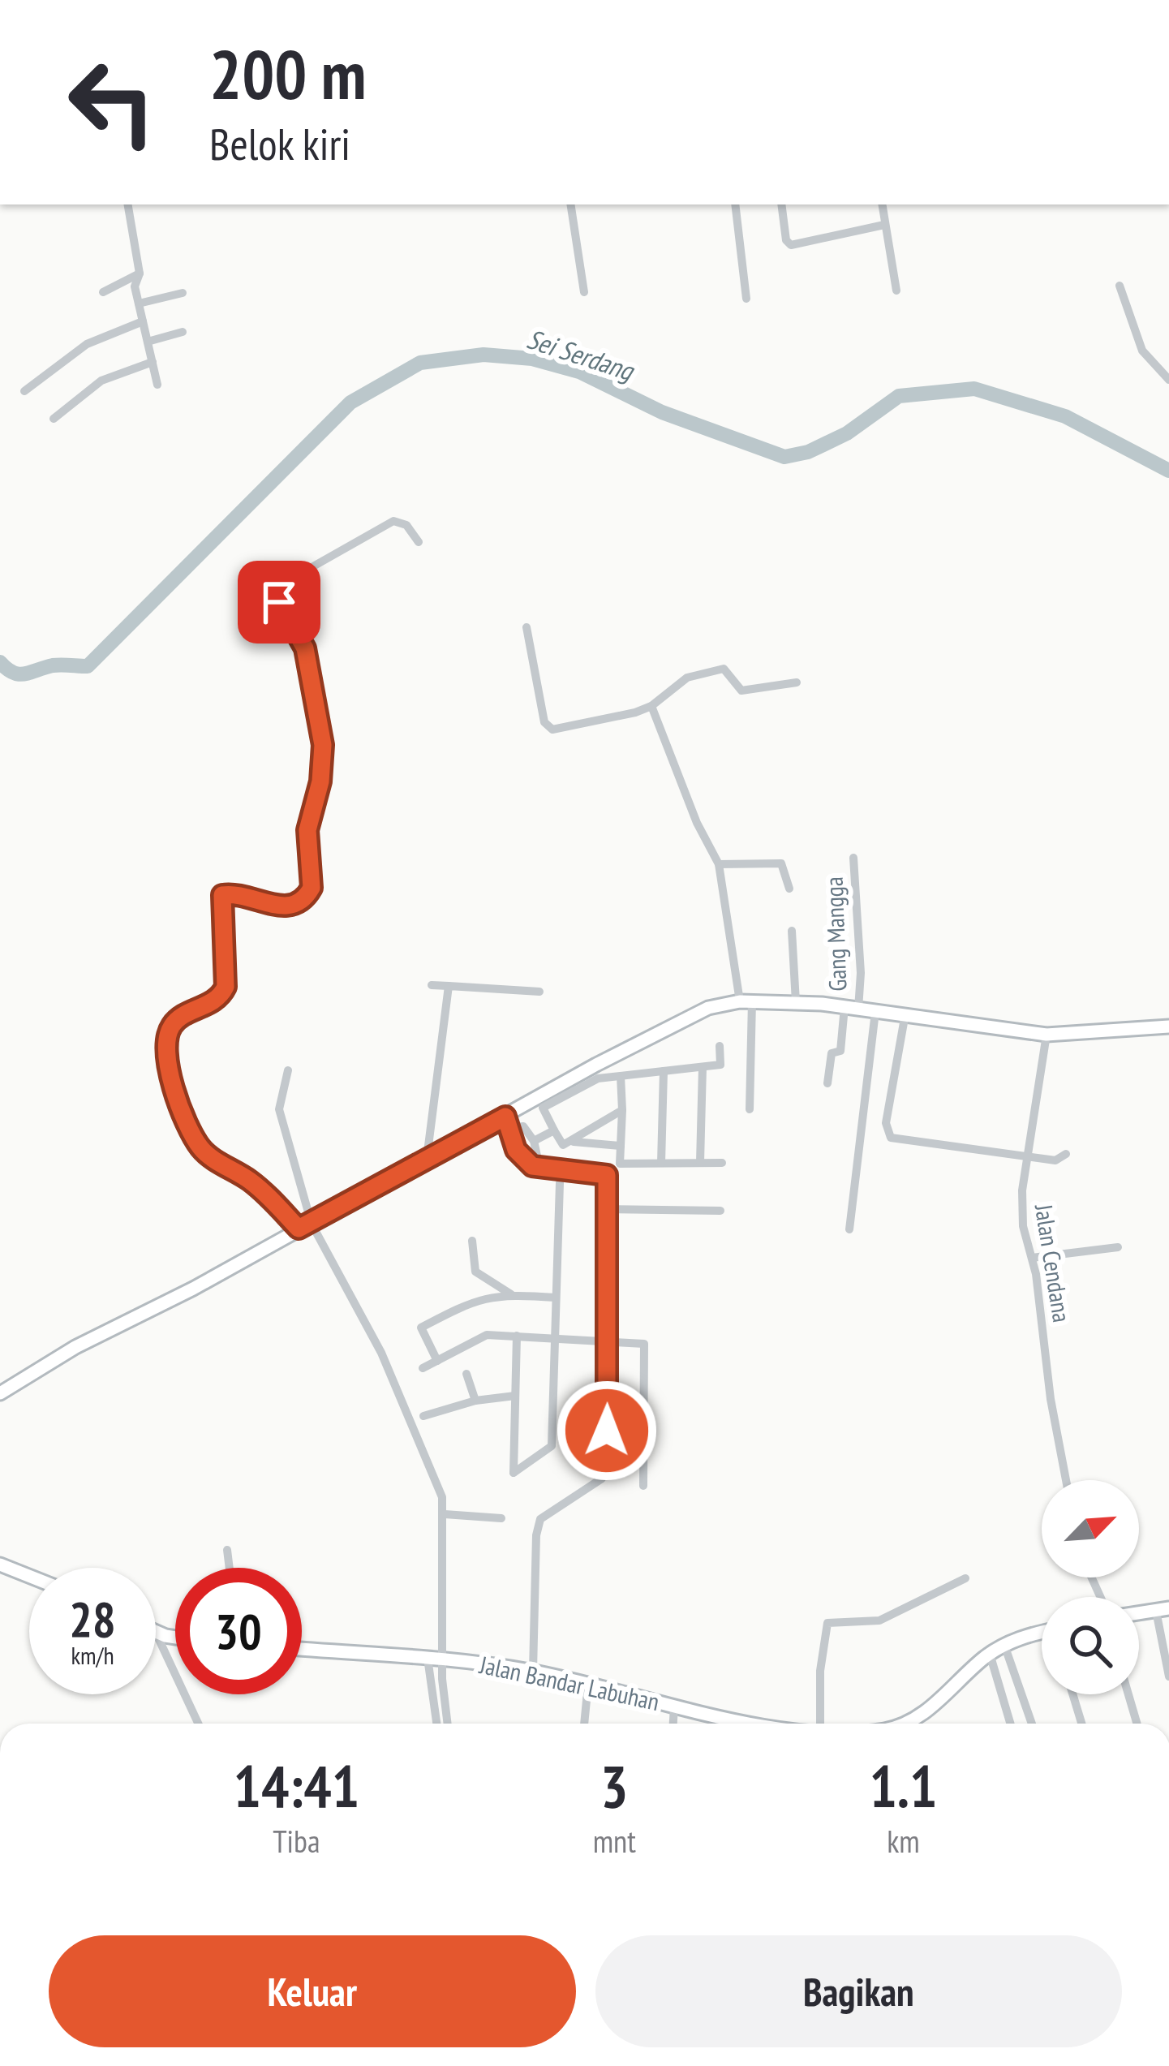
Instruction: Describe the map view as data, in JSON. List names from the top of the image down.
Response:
{
  "streets": {
    "street": ["Gang Mangga", "Jalan Cendana", "Jalan Bandar Labuhan"]
  },
  "water": ["Sei Serdang"],
  "north": "top right",
  "page": {
    "turn": ["200 m", "Belok kiri"],
    "speed": "28 km/h",
    "limit": "30",
    "eta": [
      "14:41",
      "Tiba",
      "3",
      "mnt",
      "1.1",
      "km"
    ],
    "buttons": ["Keluar", "Bagikan"]
  }
}
